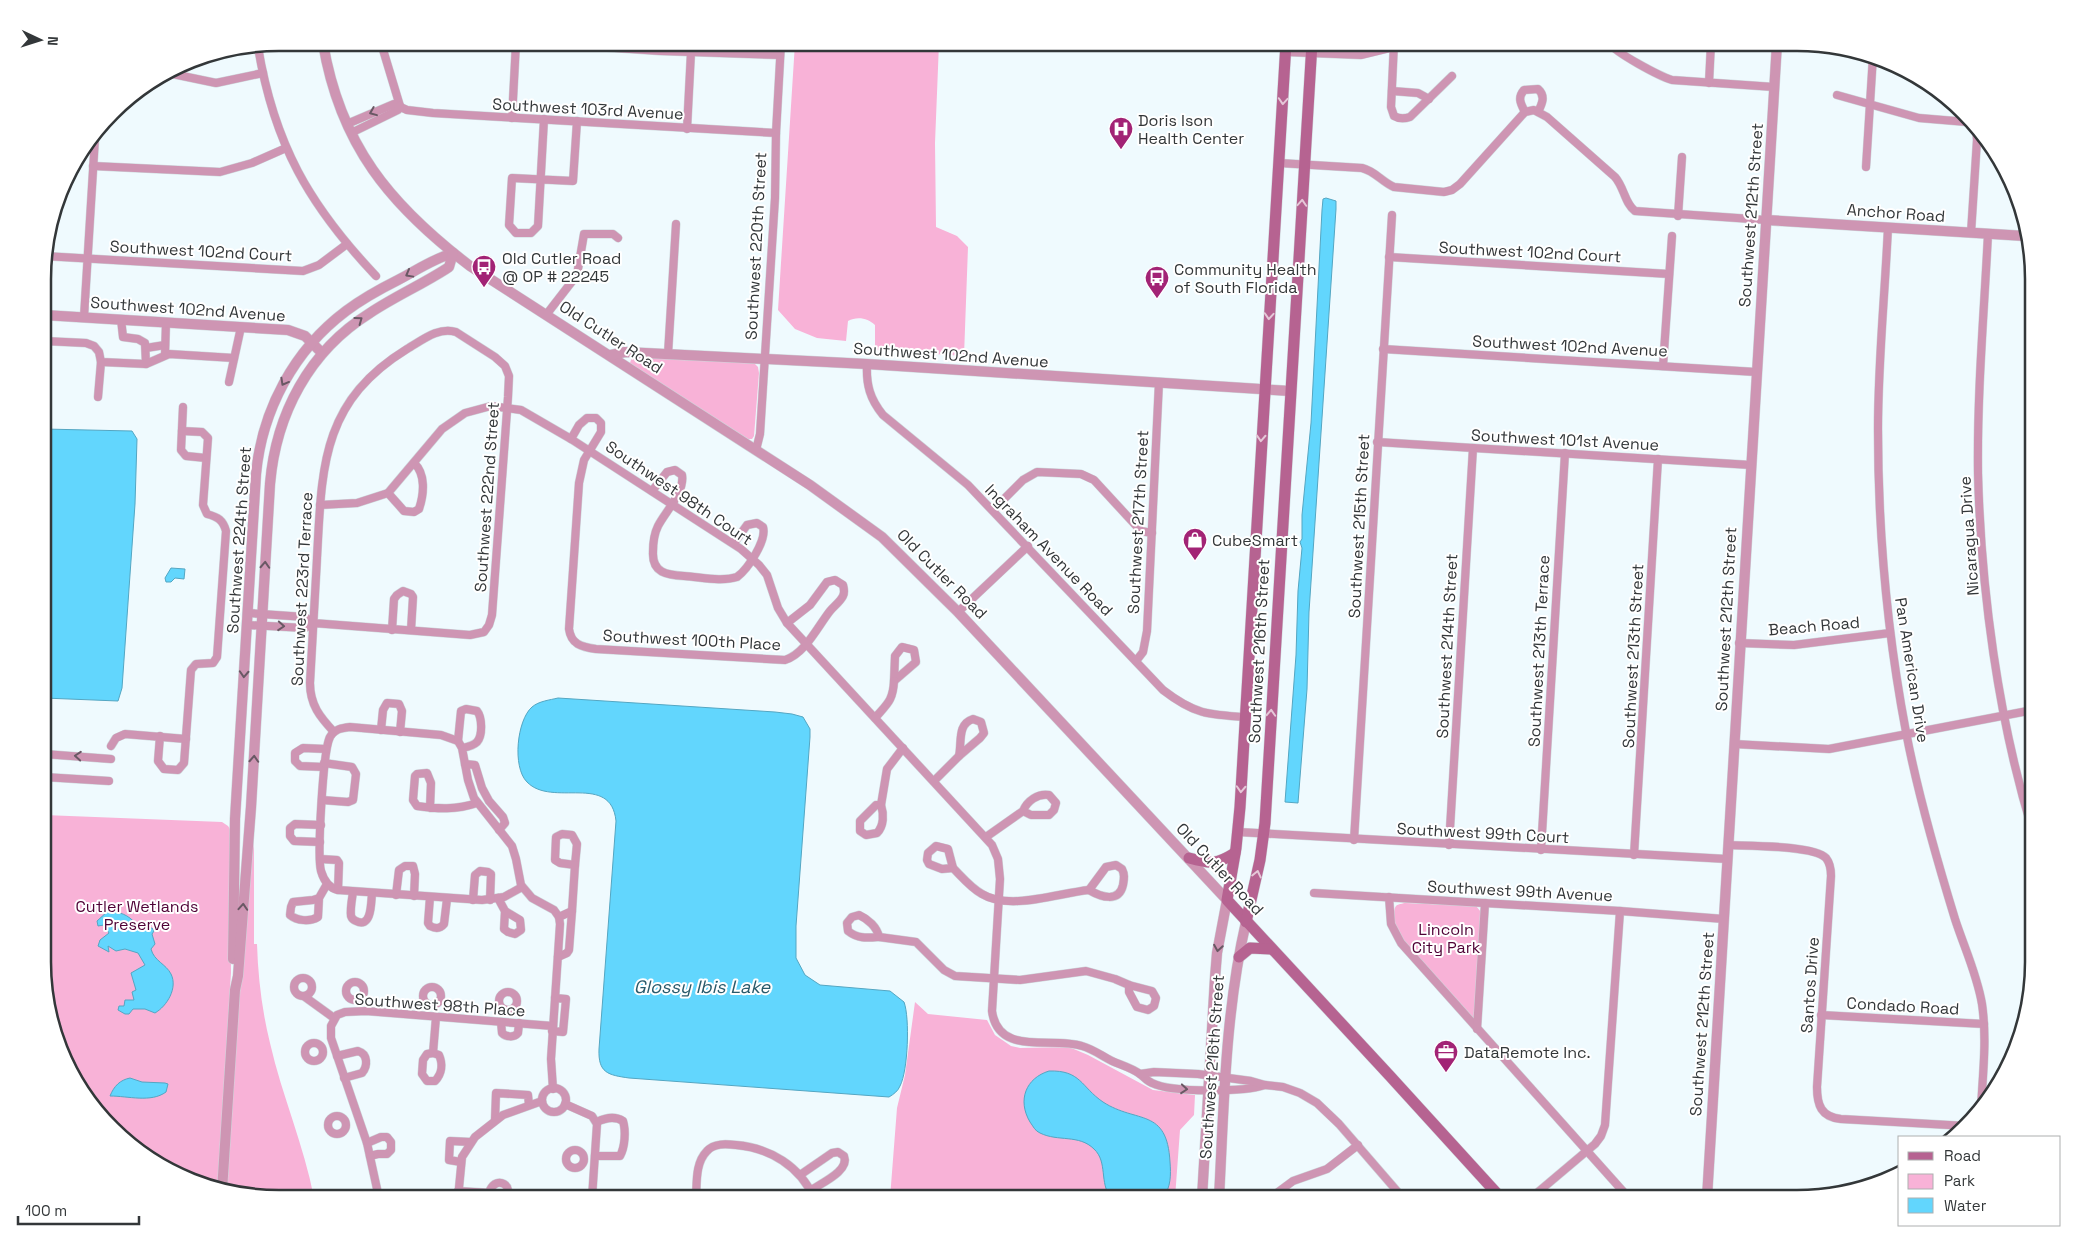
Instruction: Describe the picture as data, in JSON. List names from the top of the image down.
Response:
{
  "streets": {
    "main road": ["Old Cutler Road", "Southwest 216th Street"],
    "street": [
      "Southwest 103rd Avenue",
      "Anchor Road",
      "Southwest 212th Street",
      "Southwest 220th Street",
      "Southwest 102nd Court",
      "Southwest 102nd Avenue",
      "Southwest 101st Avenue",
      "Southwest 98th Court",
      "Southwest 222nd Street",
      "Southwest 217th Street",
      "Southwest 215th Street",
      "Nicaragua Drive",
      "Southwest 224th Street",
      "Ingraham Avenue Road",
      "Southwest 223rd Terrace",
      "Beach Road",
      "Southwest 100th Place",
      "Southwest 214th Street",
      "Southwest 213th Terrace",
      "Southwest 213th Street",
      "Pan American Drive",
      "Southwest 99th Court",
      "Southwest 99th Avenue",
      "Santos Drive",
      "Southwest 98th Place",
      "Condado Road"
    ]
  },
  "crossings": [
    ["Southwest 103rd Avenue", "Southwest 220th Street"],
    ["Southwest 103rd Avenue", "Old Cutler Road"],
    ["Anchor Road", "Southwest 212th Street"],
    ["Anchor Road", "Nicaragua Drive"],
    ["Anchor Road", "Pan American Drive"],
    ["Southwest 212th Street", "Southwest 102nd Avenue"],
    ["Southwest 212th Street", "Southwest 101st Avenue"],
    ["Southwest 212th Street", "Beach Road"],
    ["Southwest 212th Street", "Southwest 99th Court"],
    ["Southwest 212th Street", "Southwest 99th Avenue"],
    ["Southwest 212th Street", "Santos Drive"],
    ["Southwest 220th Street", "Southwest 102nd Avenue"],
    ["Southwest 220th Street", "Old Cutler Road"],
    ["Southwest 102nd Court", "Southwest 215th Street"],
    ["Southwest 102nd Avenue", "Old Cutler Road"],
    ["Southwest 102nd Avenue", "Southwest 217th Street"],
    ["Southwest 102nd Avenue", "Southwest 215th Street"],
    ["Southwest 102nd Avenue", "Southwest 224th Street"],
    ["Southwest 102nd Avenue", "Ingraham Avenue Road"],
    ["Southwest 102nd Avenue", "Southwest 216th Street"],
    ["Old Cutler Road", "Southwest 224th Street"],
    ["Old Cutler Road", "Southwest 216th Street"],
    ["Southwest 101st Avenue", "Southwest 215th Street"],
    ["Southwest 101st Avenue", "Southwest 214th Street"],
    ["Southwest 101st Avenue", "Southwest 213th Terrace"],
    ["Southwest 101st Avenue", "Southwest 213th Street"],
    ["Southwest 98th Court", "Southwest 222nd Street"],
    ["Southwest 98th Court", "Southwest 100th Place"],
    ["Southwest 222nd Street", "Southwest 223rd Terrace"],
    ["Southwest 217th Street", "Ingraham Avenue Road"],
    ["Southwest 215th Street", "Southwest 99th Court"],
    ["Ingraham Avenue Road", "Southwest 216th Street"],
    ["Beach Road", "Pan American Drive"],
    ["Southwest 214th Street", "Southwest 99th Court"],
    ["Southwest 216th Street", "Southwest 99th Court"],
    ["Southwest 213th Terrace", "Southwest 99th Court"],
    ["Southwest 213th Street", "Southwest 99th Court"],
    ["Pan American Drive", "Condado Road"],
    ["Santos Drive", "Condado Road"]
  ],
  "water": ["Glossy Ibis Lake"],
  "parks": ["Cutler Wetlands Preserve", "Lincoln City Park"],
  "places": {
    "hospital": ["Doris Ison Health Center"],
    "bus stop": ["Old Cutler Road @ OP # 22245", "Community Health of South Florida"],
    "shop": ["CubeSmart"],
    "office": ["DataRemote Inc."]
  },
  "legend": ["Road", "Park", "Water"],
  "scale_bar": "100 m",
  "north": "right"
}
